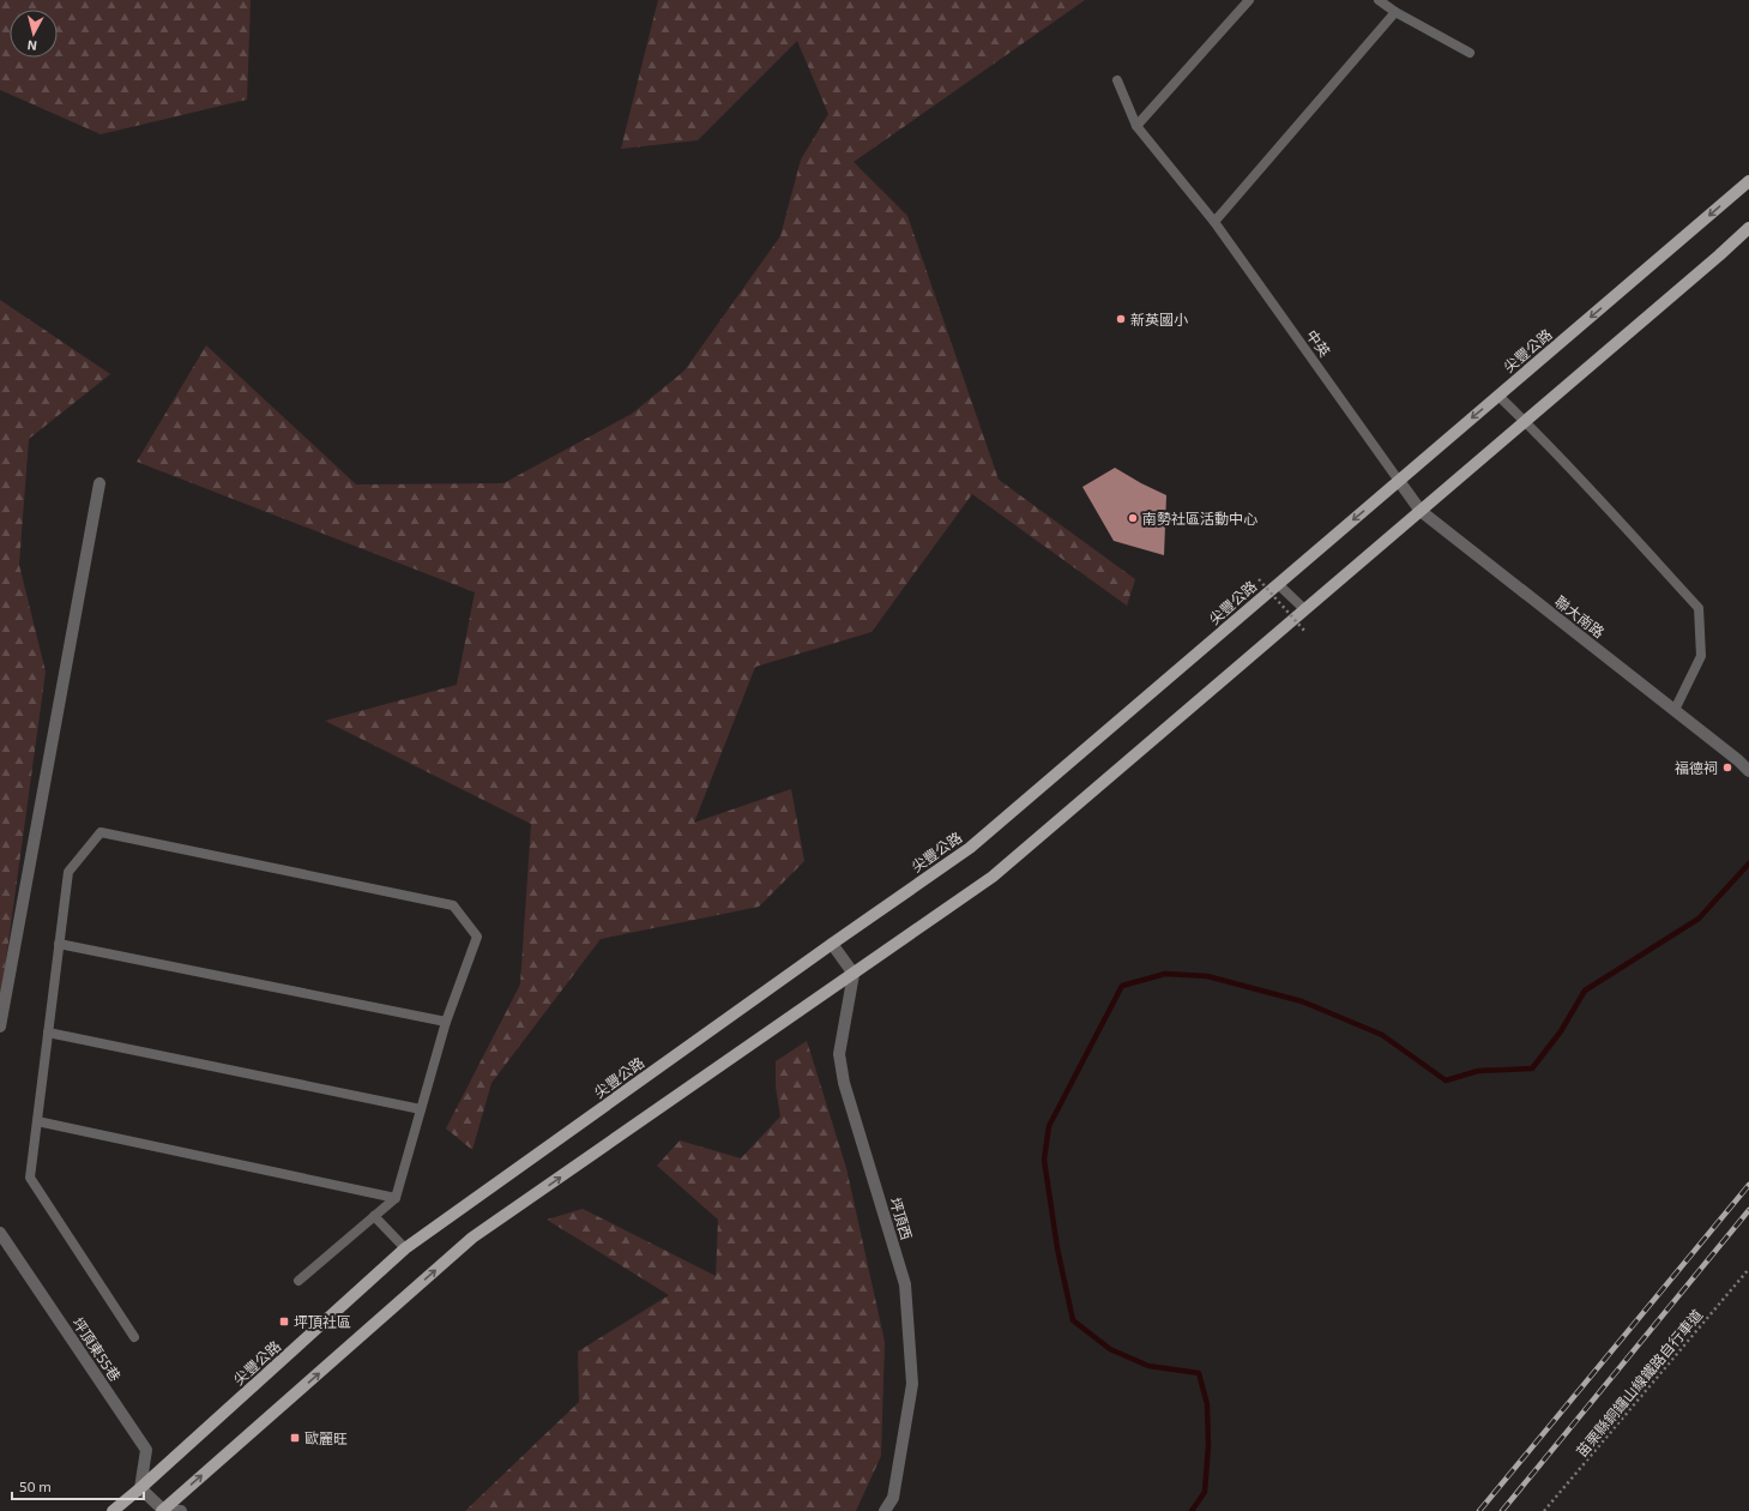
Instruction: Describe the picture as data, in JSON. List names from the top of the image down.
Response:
{
  "streets": {
    "main road": ["尖豐公路"],
    "street": ["聯大南路", "坪頂西", "坪頂東55巷"],
    "lane": ["中英"],
    "path": ["苗栗縣銅鑼山線鐵路自行車道"]
  },
  "crossings": [
    ["中英", "尖豐公路"],
    ["中英", "聯大南路"],
    ["尖豐公路", "聯大南路"],
    ["尖豐公路", "坪頂東55巷"]
  ],
  "places": {
    "other": ["新英國小", "南勢社區活動中心", "福德祠"],
    "transit": ["坪頂社區", "歐麗旺"]
  },
  "scale_bar": "50 m",
  "north": "bottom"
}
